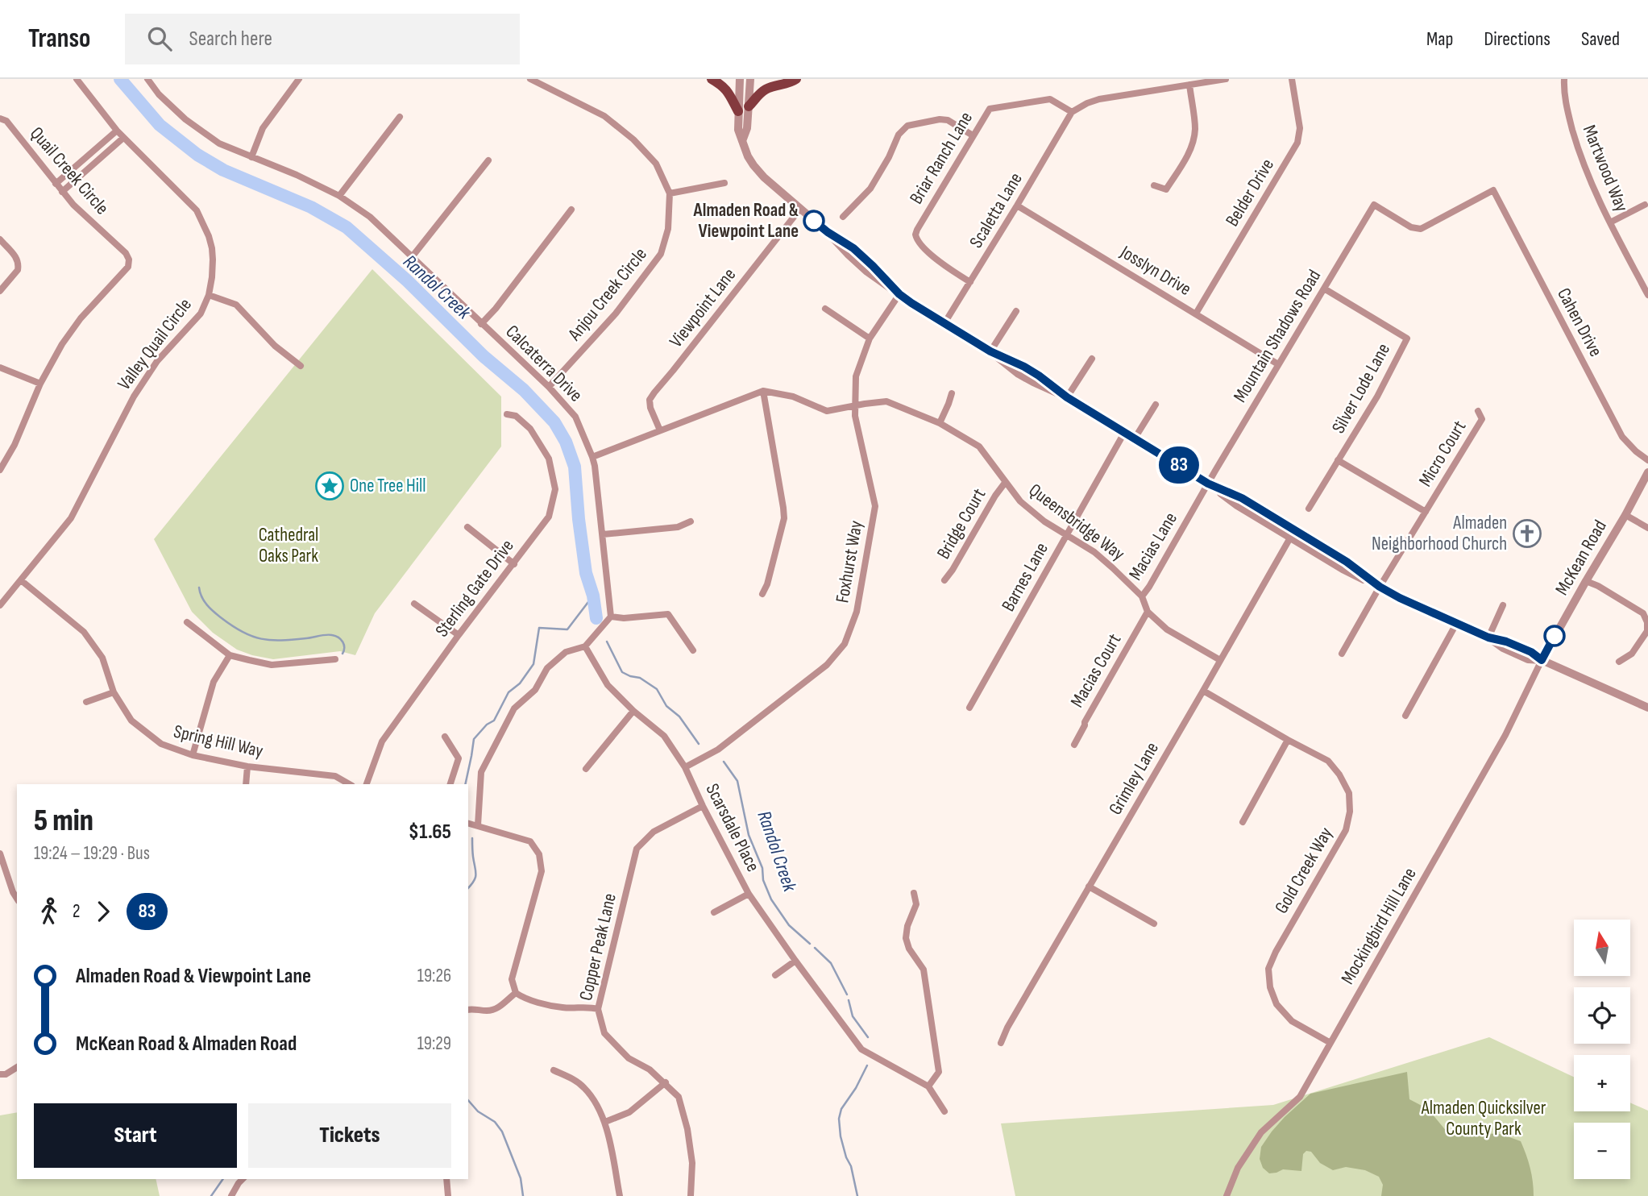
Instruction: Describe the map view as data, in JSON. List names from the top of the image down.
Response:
{
  "streets": {
    "street": [
      "Briar Ranch Lane",
      "Martwood Way",
      "Quail Creek Circle",
      "Belder Drive",
      "Scaletta Lane",
      "Josslyn Drive",
      "Anjou Creek Circle",
      "Viewpoint Lane",
      "Cahen Drive",
      "Mountain Shadows Road",
      "Valley Quail Circle",
      "Calcaterra Drive",
      "Silver Lode Lane",
      "Micro Court",
      "Queensbridge Way",
      "Bridge Court",
      "Macias Lane",
      "McKean Road",
      "Foxhurst Way",
      "Barnes Lane",
      "Sterling Gate Drive",
      "Macias Court",
      "Spring Hill Way",
      "Grimley Lane",
      "Scarsdale Place",
      "Gold Creek Way",
      "Mockingbird Hill Lane",
      "Copper Peak Lane"
    ]
  },
  "crossings": [
    ["Briar Ranch Lane", "Scaletta Lane"],
    ["Belder Drive", "Josslyn Drive"],
    ["Scaletta Lane", "Josslyn Drive"],
    ["Josslyn Drive", "Mountain Shadows Road"],
    ["Anjou Creek Circle", "Calcaterra Drive"],
    ["Cahen Drive", "Mountain Shadows Road"],
    ["Mountain Shadows Road", "Silver Lode Lane"],
    ["Mountain Shadows Road", "Macias Lane"],
    ["Valley Quail Circle", "Spring Hill Way"],
    ["Queensbridge Way", "Bridge Court"],
    ["Queensbridge Way", "Macias Lane"],
    ["Queensbridge Way", "Foxhurst Way"],
    ["Queensbridge Way", "Barnes Lane"],
    ["Queensbridge Way", "Macias Court"],
    ["Queensbridge Way", "Grimley Lane"],
    ["McKean Road", "Mockingbird Hill Lane"],
    ["Foxhurst Way", "Scarsdale Place"],
    ["Grimley Lane", "Gold Creek Way"],
    ["Scarsdale Place", "Copper Peak Lane"],
    ["Gold Creek Way", "Mockingbird Hill Lane"]
  ],
  "water": ["Randol Creek"],
  "parks": ["Cathedral Oaks Park", "Almaden Quicksilver County Park"],
  "places": {
    "other": ["Almaden Road & Viewpoint Lane"],
    "place": ["One Tree Hill"],
    "church": ["Almaden Neighborhood Church"]
  },
  "lines": ["bus line 83"],
  "north": "top",
  "page": {
    "header": "Transo",
    "search": "Search here",
    "nav": ["Map", "Directions", "Saved"],
    "on_map": "83",
    "heading": ["5 min", "19:24 – 19:29 · Bus", "$1.65"],
    "legs": ["2", "83"],
    "map_buttons": ["+", "−"],
    "list": [
      {
        "name": "Almaden Road & Viewpoint Lane",
        "value": "19:26"
      },
      {
        "name": "McKean Road & Almaden Road",
        "value": "19:29"
      }
    ],
    "buttons": ["Start", "Tickets"]
  }
}
